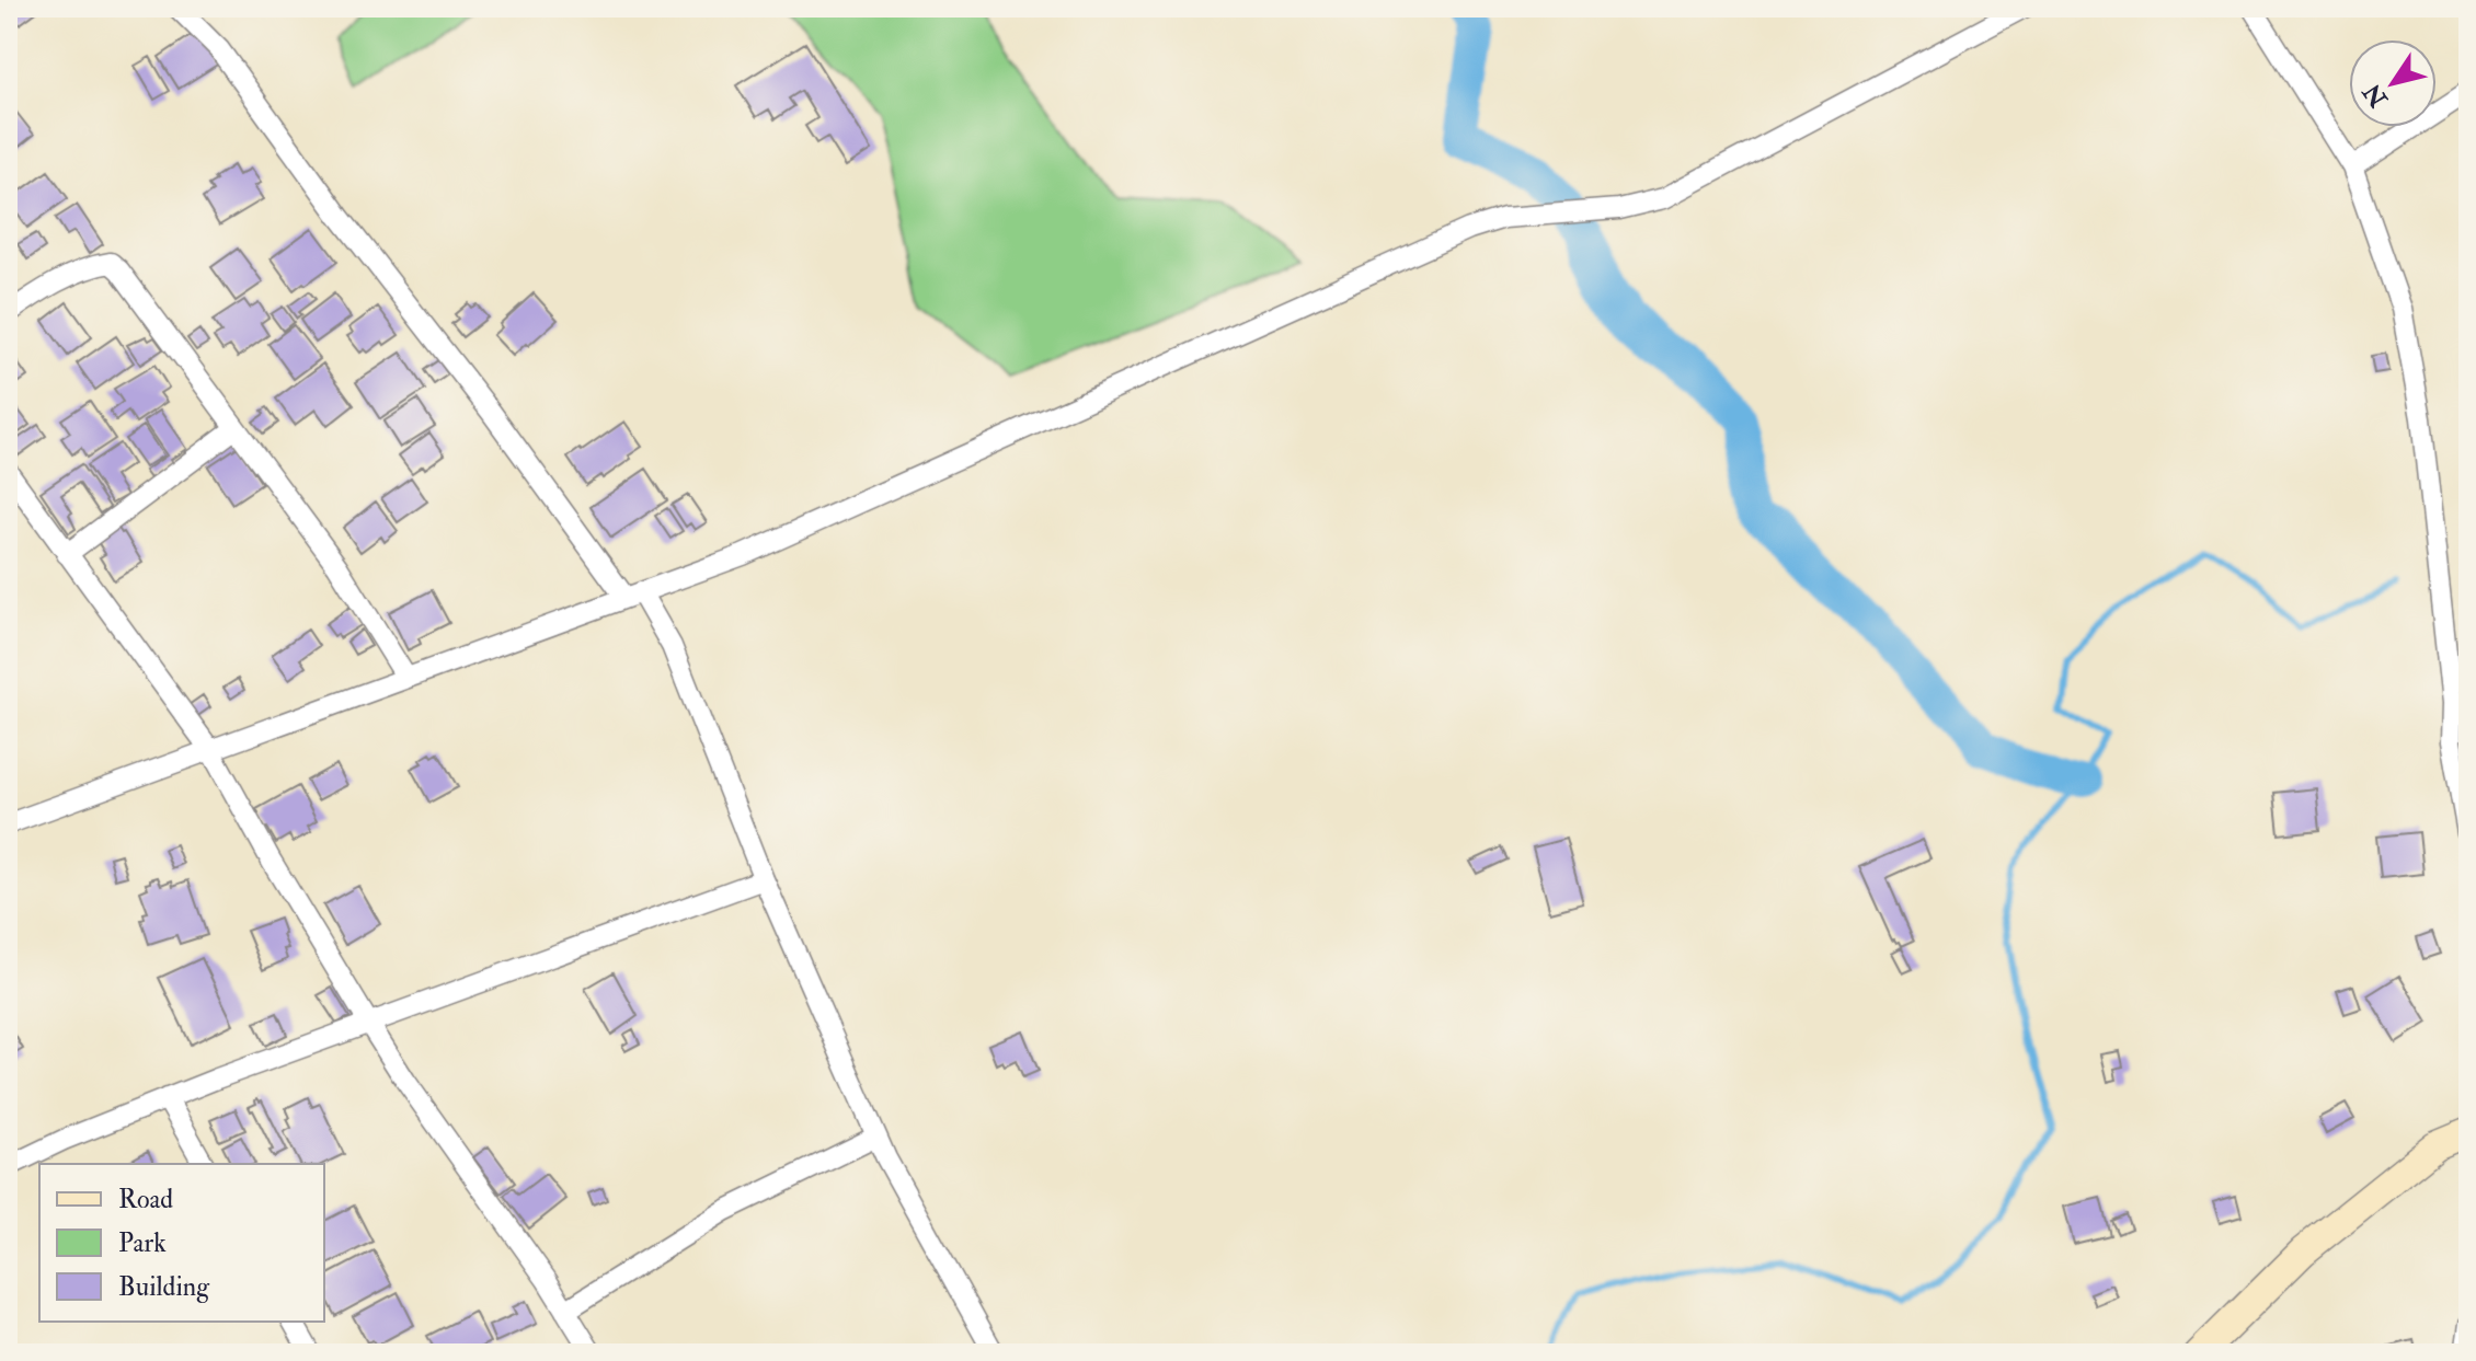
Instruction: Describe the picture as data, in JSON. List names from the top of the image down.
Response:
{
  "legend": ["Road", "Park", "Building"],
  "north": "bottom left"
}
